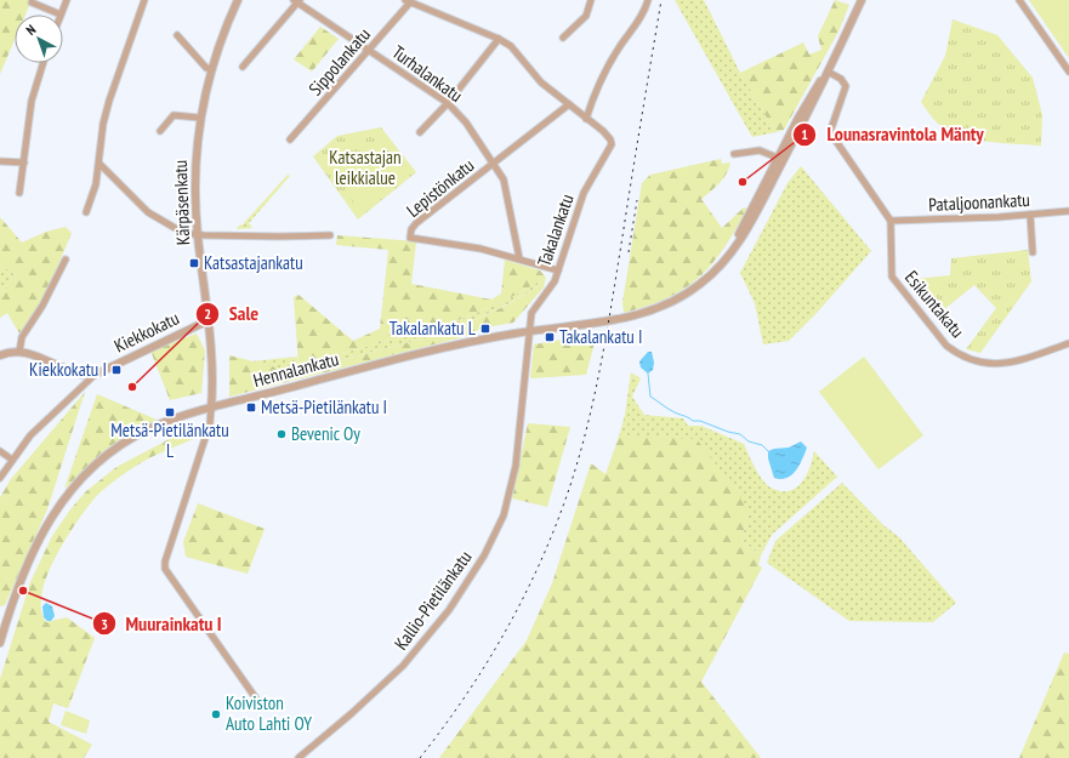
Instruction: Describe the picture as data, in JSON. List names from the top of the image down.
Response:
{
  "streets": {
    "street": [
      "Sippolankatu",
      "Turhalankatu",
      "Lepistönkatu",
      "Kärpäsenkatu",
      "Pataljoonankatu",
      "Takalankatu",
      "Esikuntakatu",
      "Kiekkokatu",
      "Hennalankatu",
      "Kallio-Pietilänkatu"
    ]
  },
  "crossings": [
    ["Sippolankatu", "Turhalankatu"],
    ["Turhalankatu", "Lepistönkatu"],
    ["Kärpäsenkatu", "Kiekkokatu"],
    ["Kärpäsenkatu", "Hennalankatu"],
    ["Pataljoonankatu", "Esikuntakatu"],
    ["Takalankatu", "Hennalankatu"],
    ["Takalankatu", "Kallio-Pietilänkatu"],
    ["Hennalankatu", "Kallio-Pietilänkatu"]
  ],
  "parks": ["Katsastajan leikkialue"],
  "places": {
    "other": [
      "Lounasravintola Mänty",
      "Sale",
      "Bevenic Oy",
      "Muurainkatu I",
      "Koiviston Auto Lahti OY"
    ],
    "transit": [
      "Katsastajankatu",
      "Takalankatu L",
      "Takalankatu I",
      "Kiekkokatu I",
      "Metsä-Pietilänkatu I",
      "Metsä-Pietilänkatu L"
    ]
  },
  "north": "top left"
}
